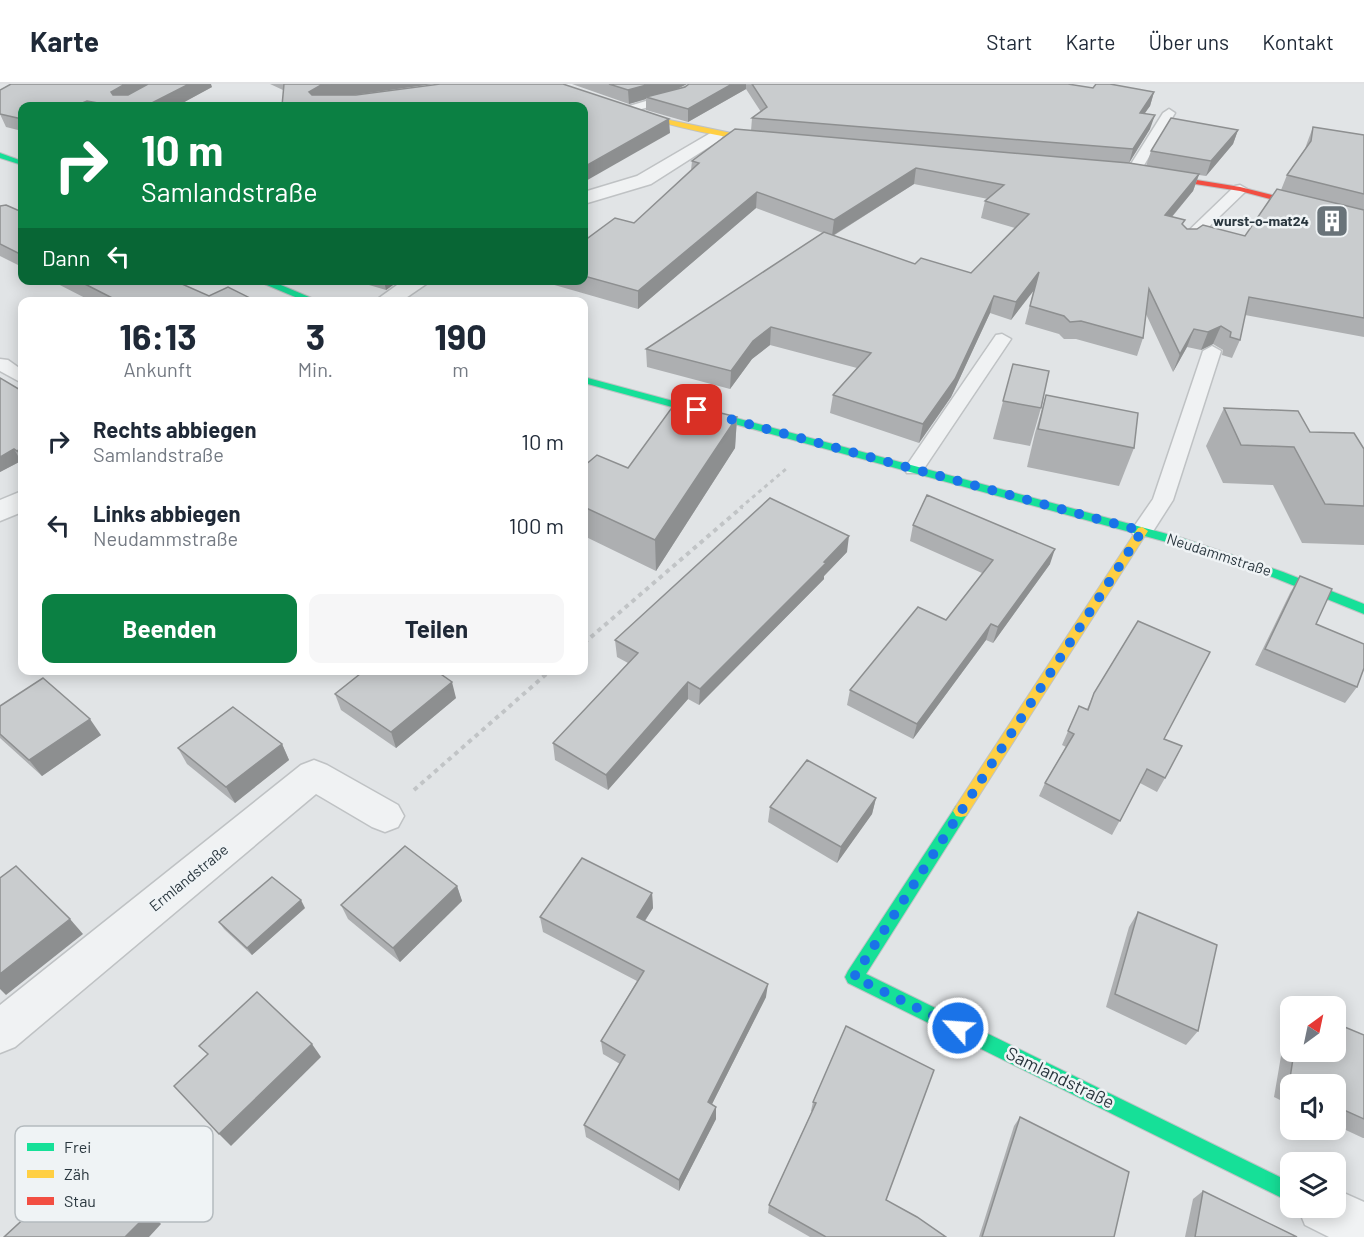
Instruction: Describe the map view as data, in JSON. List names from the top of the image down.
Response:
{
  "streets": {
    "street": ["Neudammstraße", "Ermlandstraße", "Samlandstraße"]
  },
  "crossings": [
    ["Neudammstraße", "Samlandstraße"]
  ],
  "places": {
    "building": ["wurst-o-mat24"]
  },
  "legend": ["Frei", "Zäh", "Stau"],
  "north": "top right",
  "page": {
    "header": "Karte",
    "nav": [
      "Start",
      "Karte",
      "Über uns",
      "Kontakt"
    ],
    "turn": ["10 m", "Samlandstraße"],
    "then": "Dann",
    "eta": [
      "16:13",
      "Ankunft",
      "3",
      "Min.",
      "190",
      "m"
    ],
    "list": [
      {
        "name": "Rechts abbiegen",
        "note": "Samlandstraße",
        "value": "10 m"
      },
      {
        "name": "Links abbiegen",
        "note": "Neudammstraße",
        "value": "100 m"
      }
    ],
    "buttons": ["Beenden", "Teilen"]
  }
}
